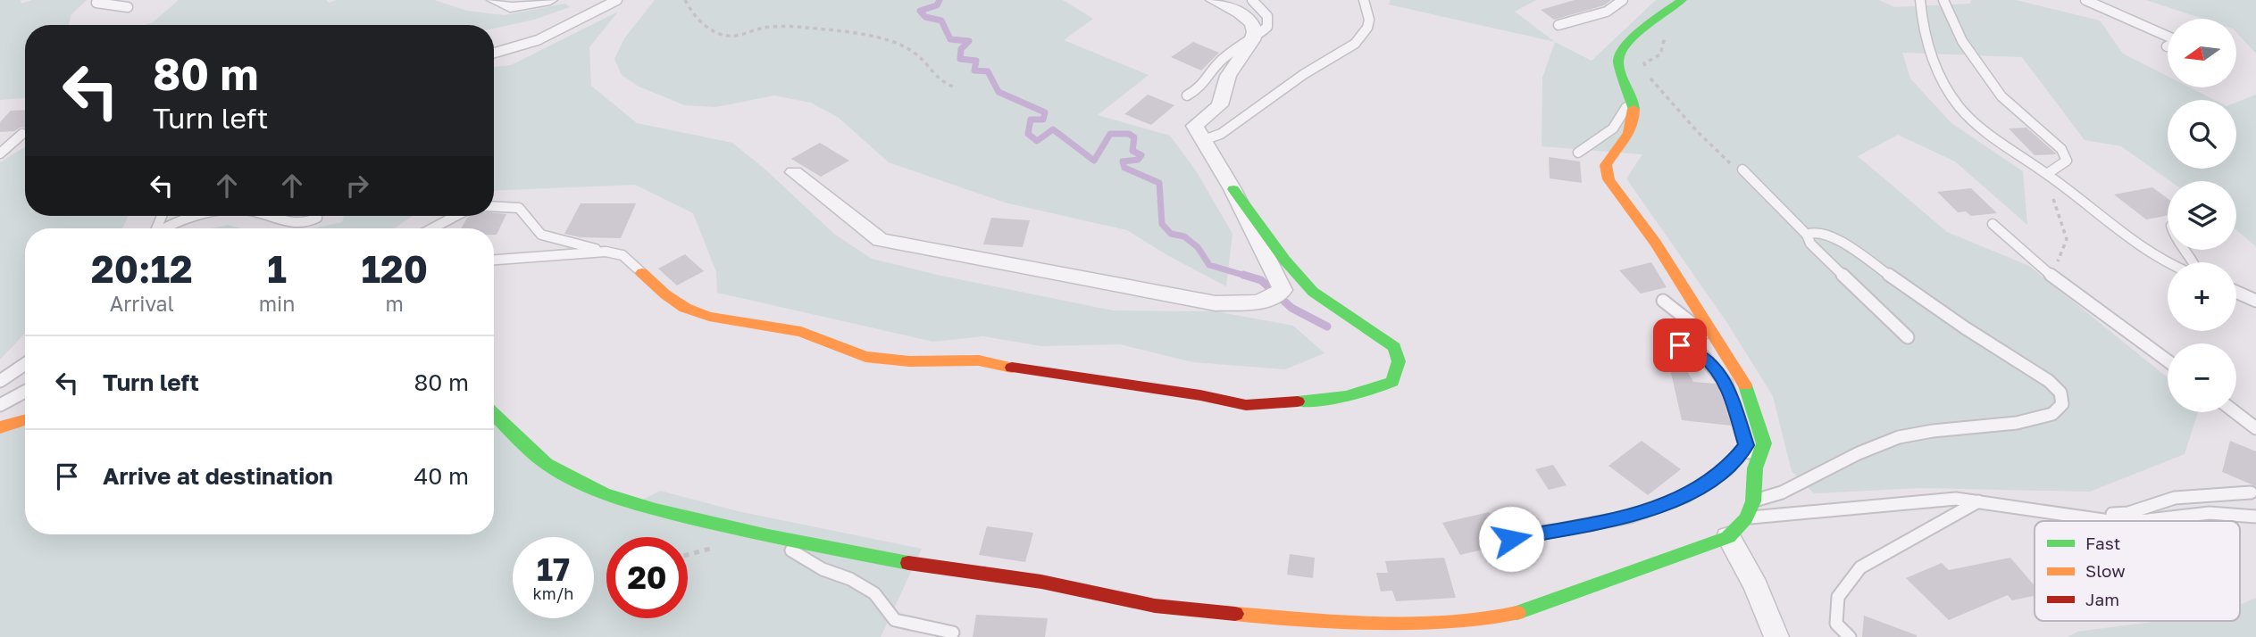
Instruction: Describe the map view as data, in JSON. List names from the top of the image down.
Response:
{
  "legend": ["Fast", "Slow", "Jam"],
  "north": "left",
  "page": {
    "map_buttons": ["+", "−"],
    "turn": ["80 m", "Turn left"],
    "eta": [
      "20:12",
      "Arrival",
      "1",
      "min",
      "120",
      "m"
    ],
    "list": [
      {
        "name": "Turn left",
        "value": "80 m"
      },
      {
        "name": "Arrive at destination",
        "value": "40 m"
      }
    ],
    "speed": "17 km/h",
    "limit": "20"
  }
}
